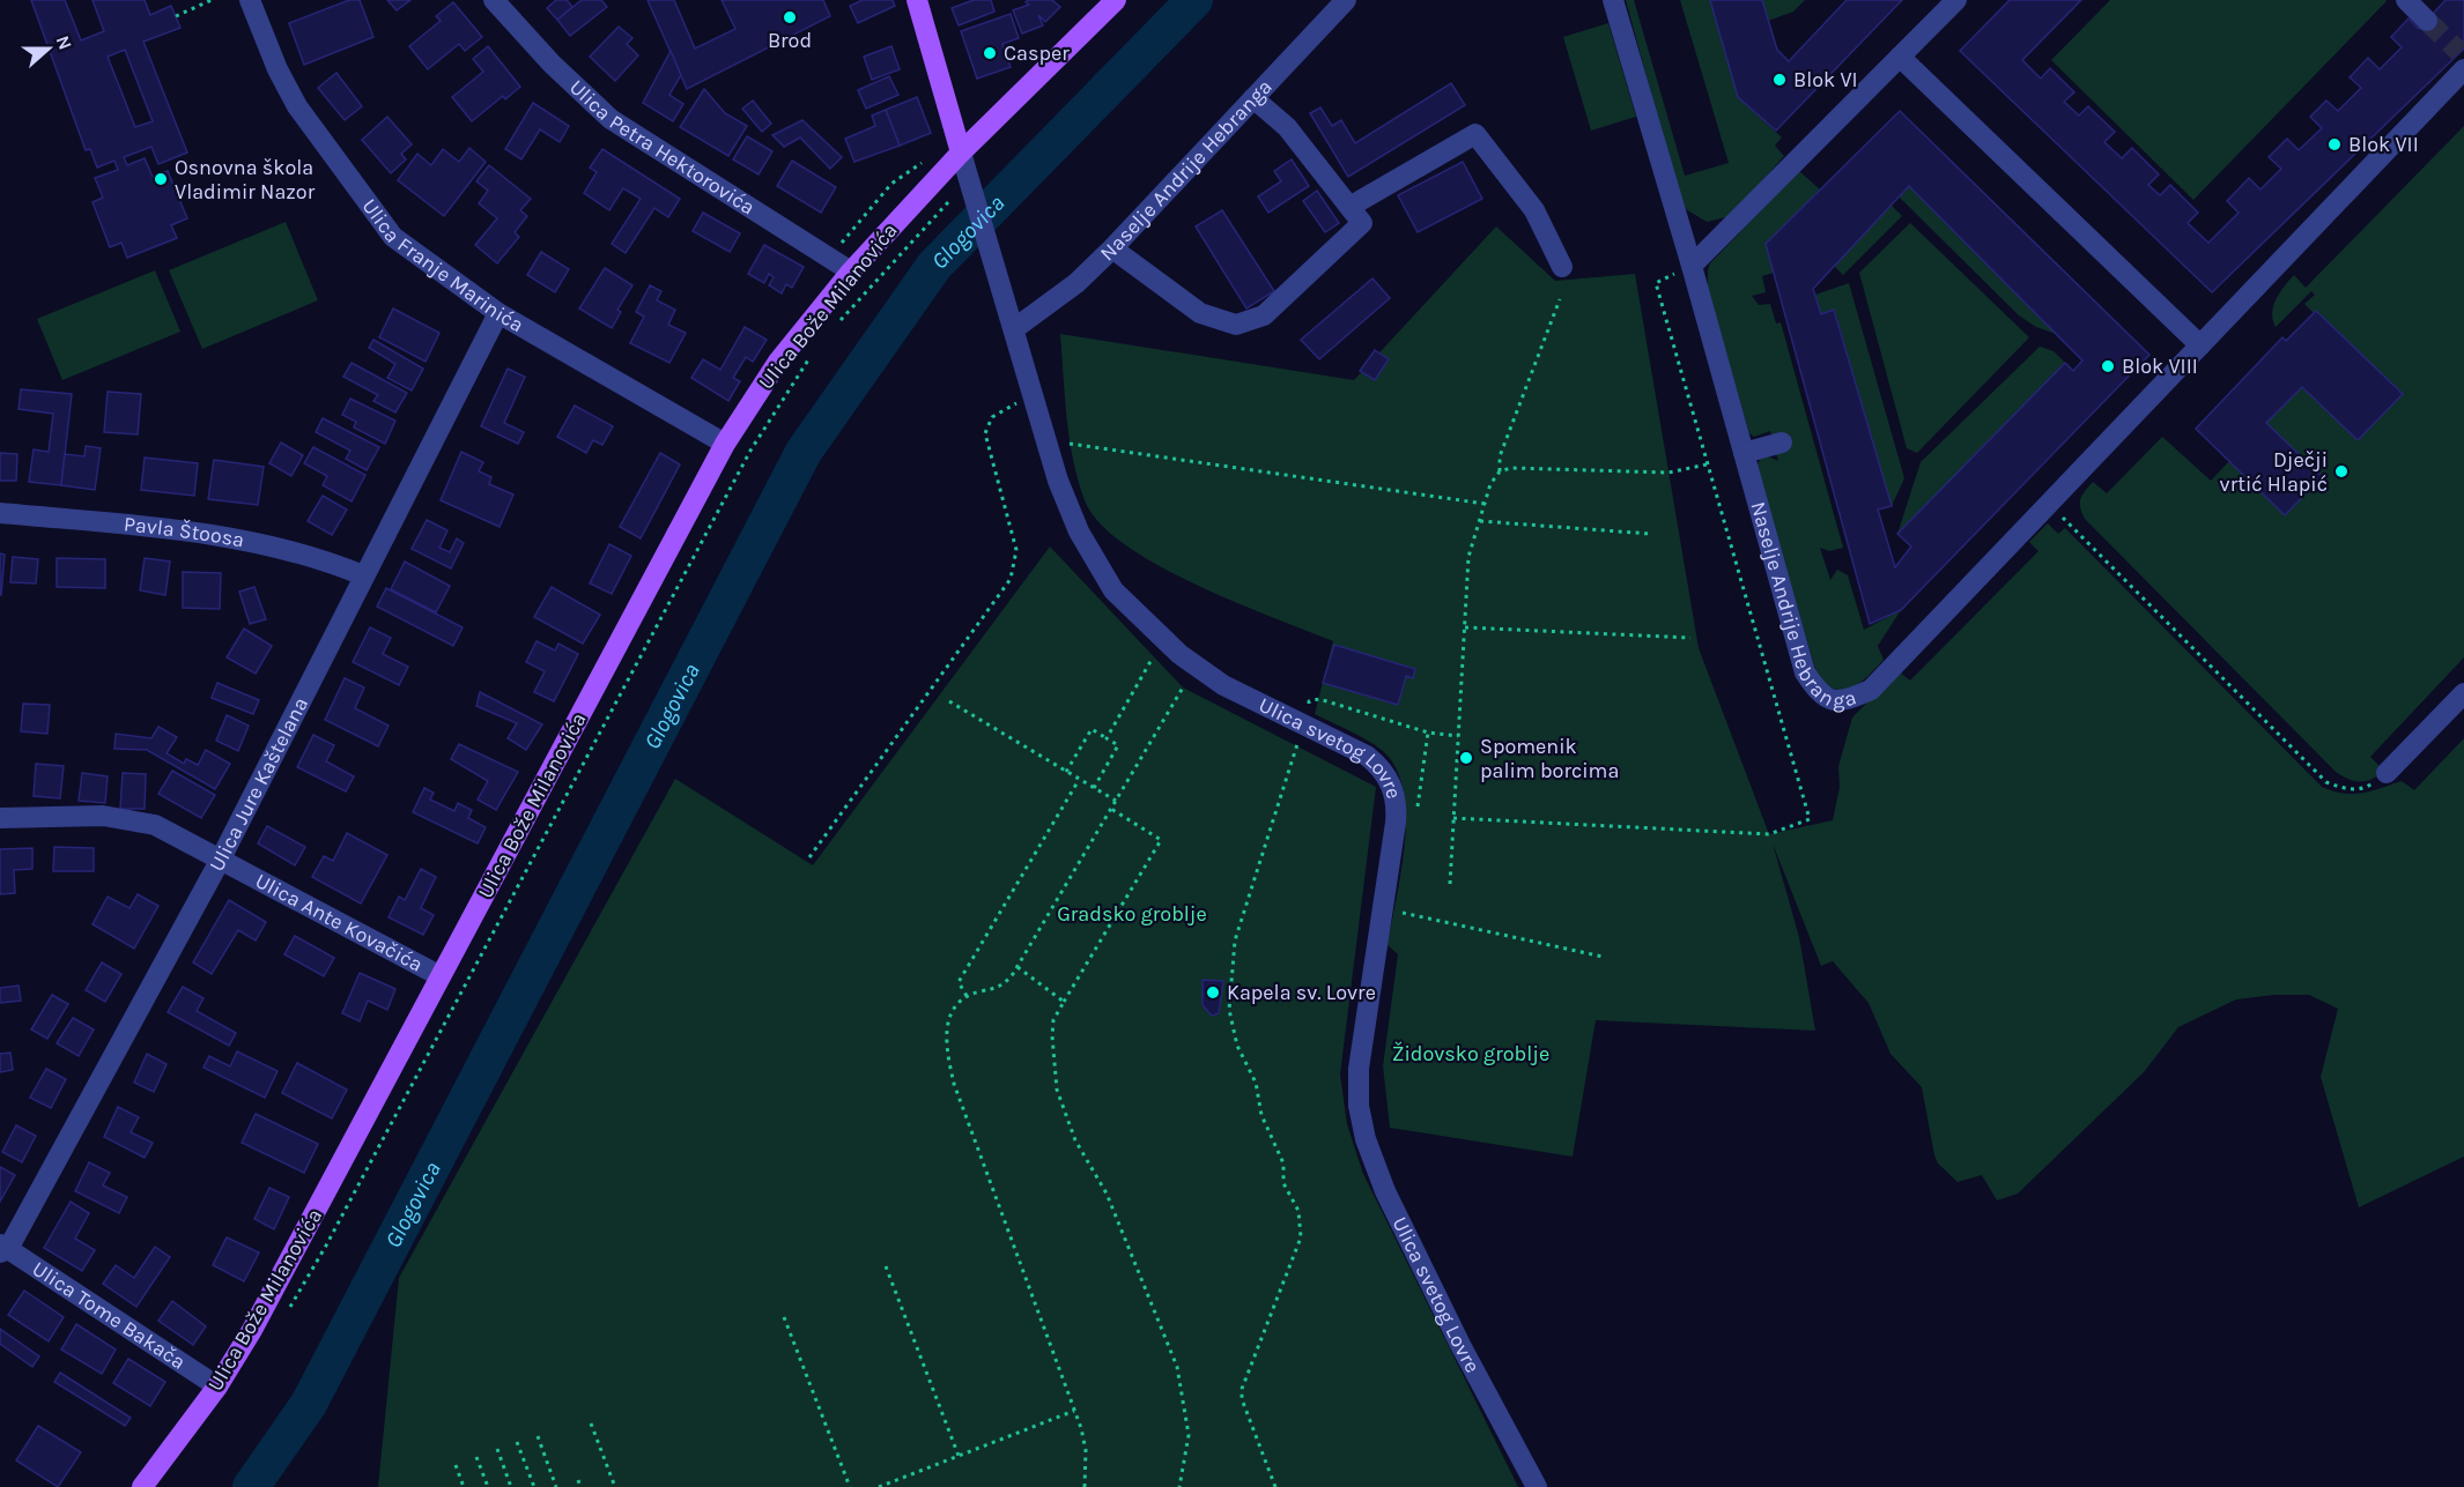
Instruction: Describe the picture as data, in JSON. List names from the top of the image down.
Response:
{
  "streets": {
    "main road": ["Ulica Bože Milanovića"],
    "street": [
      "Ulica Petra Hektorovića",
      "Naselje Andrije Hebranga",
      "Ulica Franje Marinića",
      "Pavla Štoosa",
      "Ulica svetog Lovre",
      "Ulica Jure Kaštelana",
      "Ulica Ante Kovačića",
      "Ulica Tome Bakača"
    ]
  },
  "crossings": [
    ["Ulica Petra Hektorovića", "Ulica Bože Milanovića"],
    ["Naselje Andrije Hebranga", "Ulica svetog Lovre"],
    ["Ulica Franje Marinića", "Ulica Bože Milanovića"],
    ["Ulica Franje Marinića", "Ulica Jure Kaštelana"],
    ["Ulica Bože Milanovića", "Ulica svetog Lovre"],
    ["Ulica Bože Milanovića", "Ulica Ante Kovačića"],
    ["Ulica Bože Milanovića", "Ulica Tome Bakača"],
    ["Pavla Štoosa", "Ulica Jure Kaštelana"],
    ["Ulica Jure Kaštelana", "Ulica Ante Kovačića"],
    ["Ulica Jure Kaštelana", "Ulica Tome Bakača"]
  ],
  "water": ["Glogovica"],
  "parks": ["Gradsko groblje", "Židovsko groblje"],
  "places": [
    "Brod",
    "Casper",
    "Blok VI",
    "Blok VII",
    "Osnovna škola Vladimir Nazor",
    "Blok VIII",
    "Dječji vrtić Hlapić",
    "Spomenik palim borcima",
    "Kapela sv. Lovre"
  ],
  "north": "right"
}
